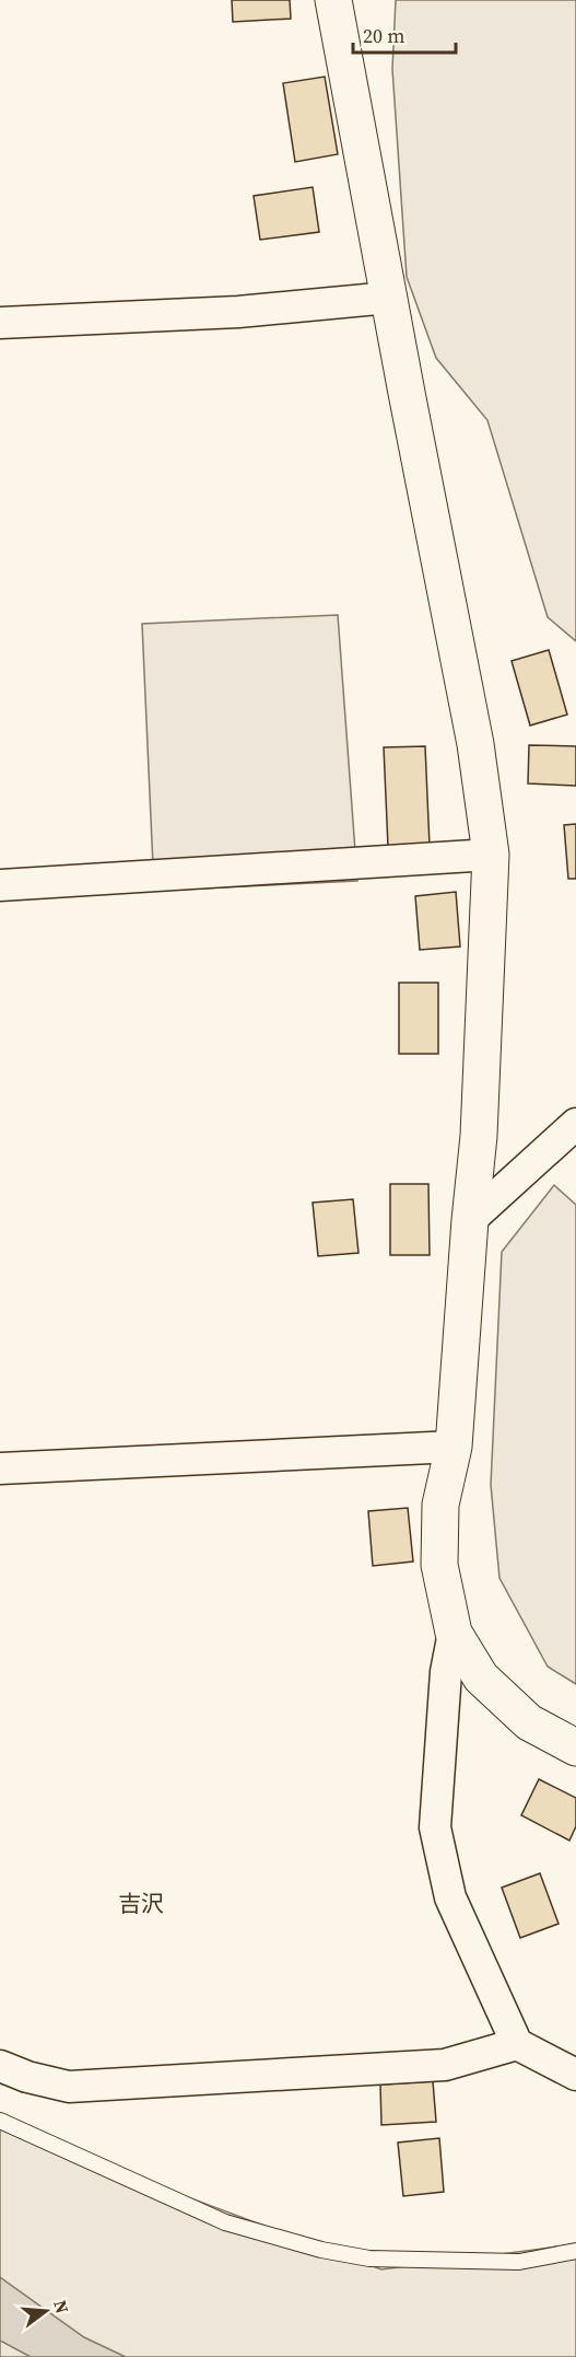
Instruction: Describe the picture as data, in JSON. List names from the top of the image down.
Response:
{
  "districts": ["吉沢"],
  "scale_bar": "20 m",
  "north": "right"
}
